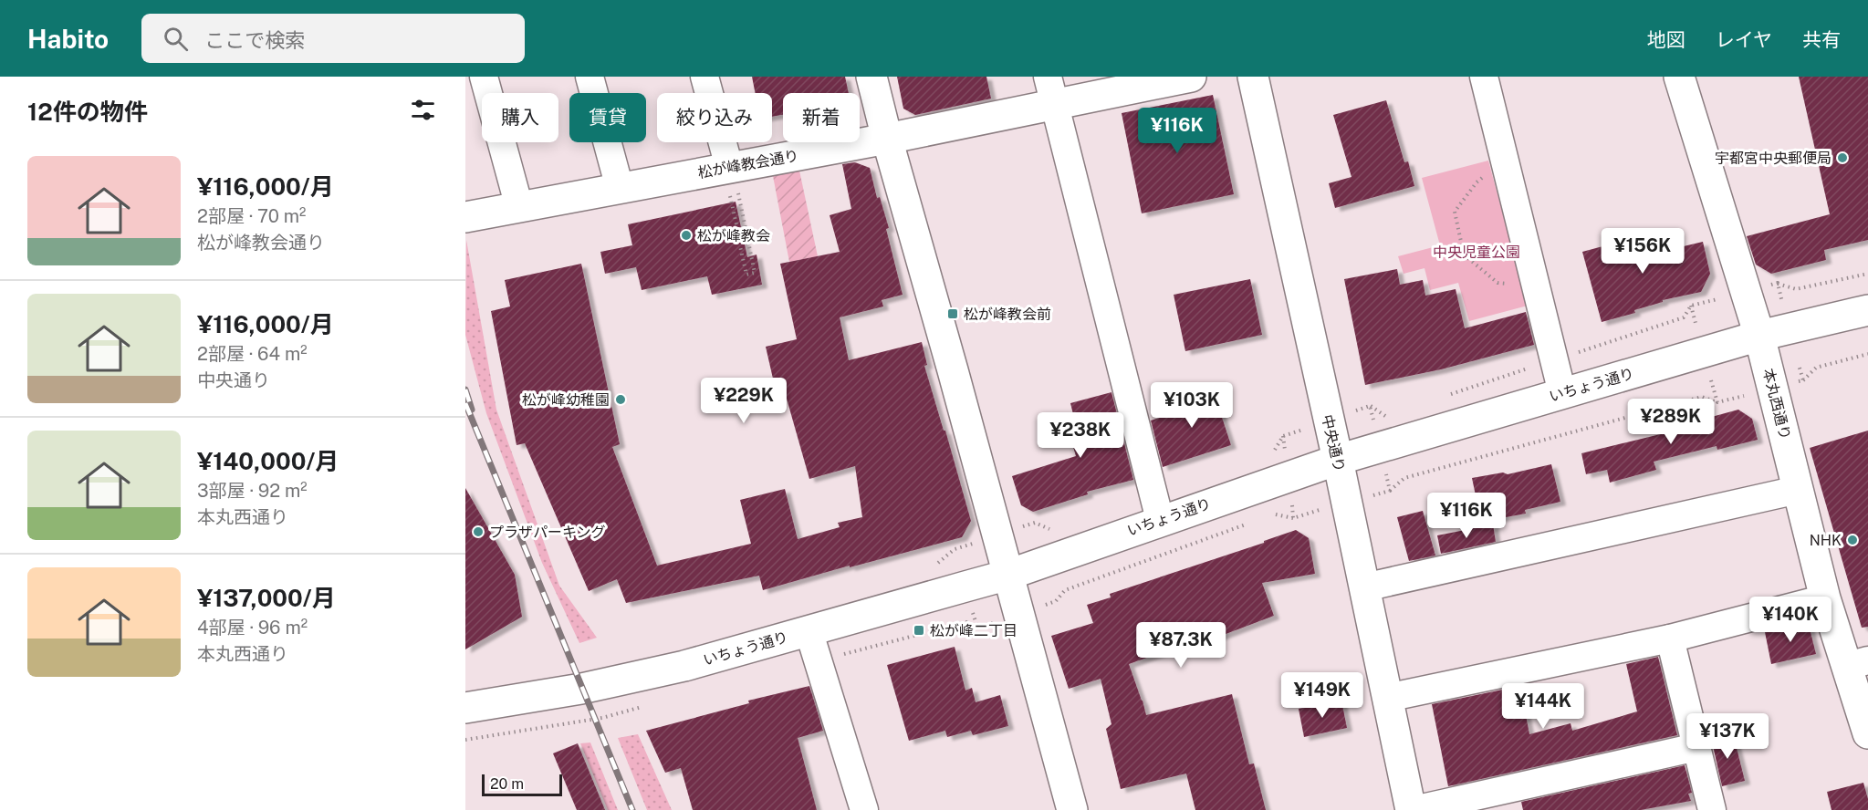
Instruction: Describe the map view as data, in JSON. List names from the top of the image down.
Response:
{
  "streets": {
    "street": [
      "松が峰教会通り",
      "いちょう通り",
      "本丸西通り",
      "中央通り"
    ]
  },
  "crossings": [
    ["いちょう通り", "本丸西通り"],
    ["いちょう通り", "中央通り"]
  ],
  "parks": ["中央児童公園"],
  "places": {
    "other": [
      "宇都宮中央郵便局",
      "松が峰教会",
      "松が峰幼稚園",
      "プラザパーキング",
      "NHK"
    ],
    "transit": ["松が峰教会前", "松が峰二丁目"]
  },
  "scale_bar": "20 m",
  "page": {
    "header": "Habito",
    "search": "ここで検索",
    "nav": ["地図", "レイヤ", "共有"],
    "heading": "12件の物件",
    "chip": [
      "購入",
      "賃貸",
      "絞り込み",
      "新着"
    ],
    "price": [
      "¥116K",
      "¥156K",
      "¥229K",
      "¥103K",
      "¥289K",
      "¥238K",
      "¥116K",
      "¥140K",
      "¥87.3K",
      "¥149K",
      "¥144K",
      "¥137K"
    ],
    "list": [
      {
        "name": "¥116,000/月",
        "note": "2部屋 · 70 m² · 松が峰教会通り"
      },
      {
        "name": "¥116,000/月",
        "note": "2部屋 · 64 m² · 中央通り"
      },
      {
        "name": "¥140,000/月",
        "note": "3部屋 · 92 m² · 本丸西通り"
      },
      {
        "name": "¥137,000/月",
        "note": "4部屋 · 96 m² · 本丸西通り"
      }
    ],
    "scale": "20 m"
  }
}
